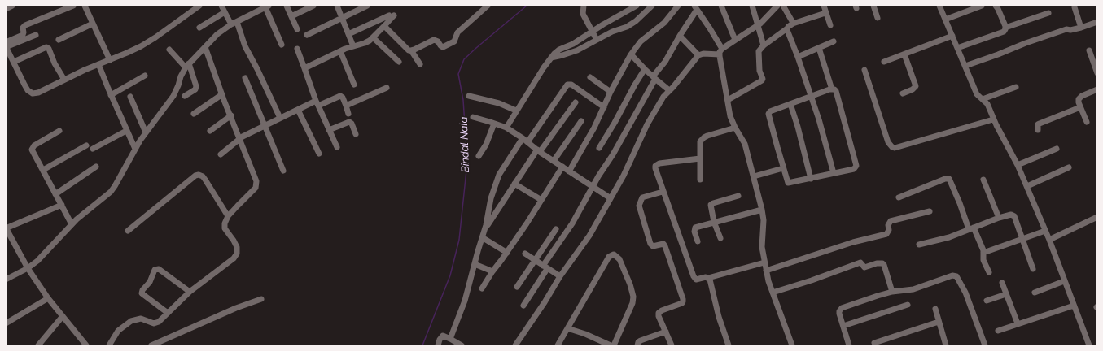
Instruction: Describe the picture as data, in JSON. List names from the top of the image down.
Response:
{
  "water": ["Bindal Nala"]
}
